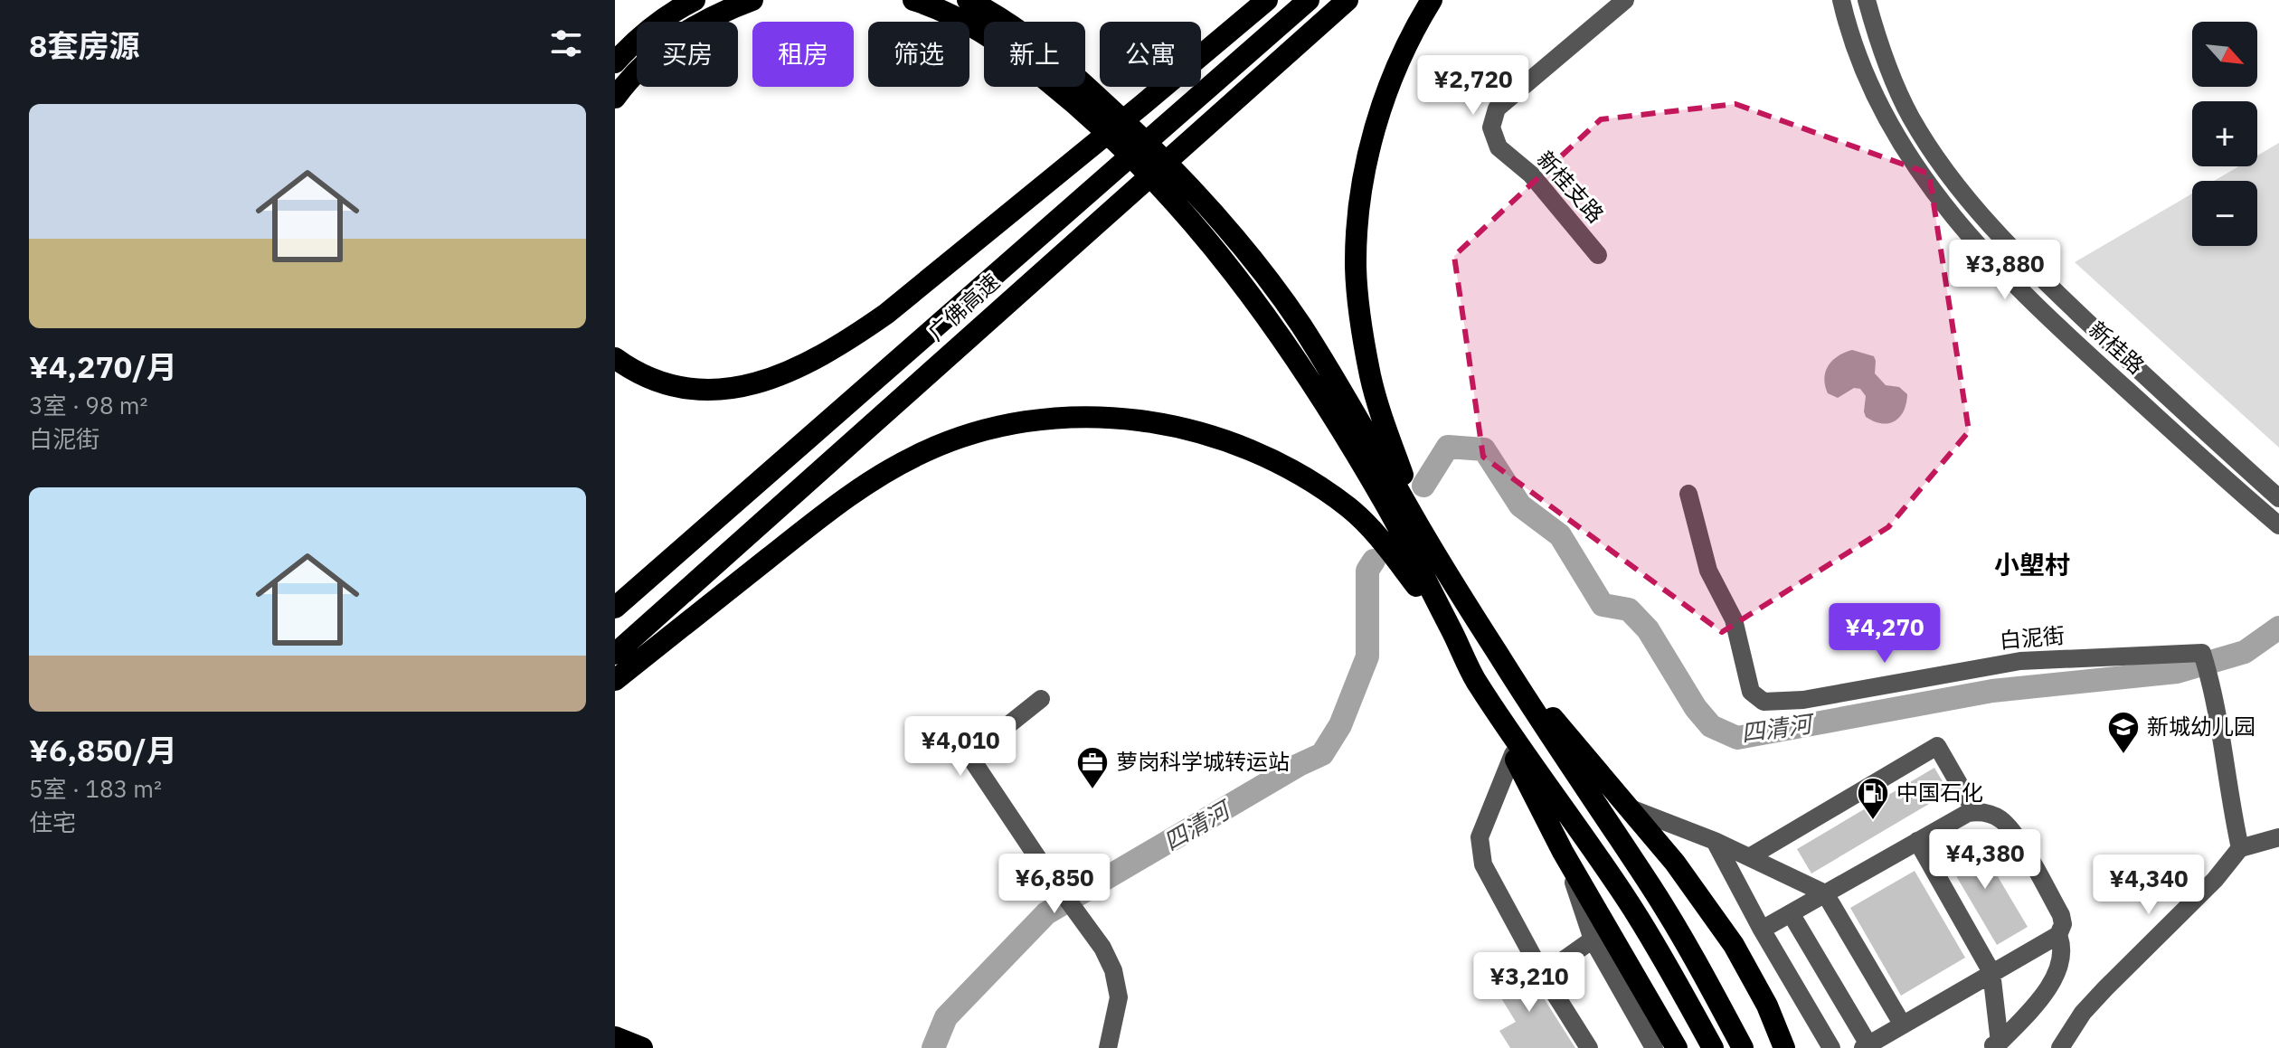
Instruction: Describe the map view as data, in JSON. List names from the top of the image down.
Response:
{
  "streets": {
    "highway": ["广佛高速"],
    "street": ["新桂支路", "新桂路", "白泥街"]
  },
  "districts": ["小塱村"],
  "water": ["四清河"],
  "places": {
    "school or university": ["新城幼儿园"],
    "office": ["萝岗科学城转运站"],
    "fuel station": ["中国石化"]
  },
  "north": "bottom right",
  "page": {
    "heading": "8套房源",
    "map_buttons": ["+", "−"],
    "chip": [
      "买房",
      "租房",
      "筛选",
      "新上",
      "公寓"
    ],
    "price": [
      "¥2,720",
      "¥3,880",
      "¥4,270",
      "¥4,010",
      "¥4,380",
      "¥6,850",
      "¥4,340",
      "¥3,210"
    ],
    "list": [
      {
        "name": "¥4,270/月",
        "note": "3室 · 98 m² · 白泥街"
      },
      {
        "name": "¥6,850/月",
        "note": "5室 · 183 m² · 住宅"
      }
    ]
  }
}
